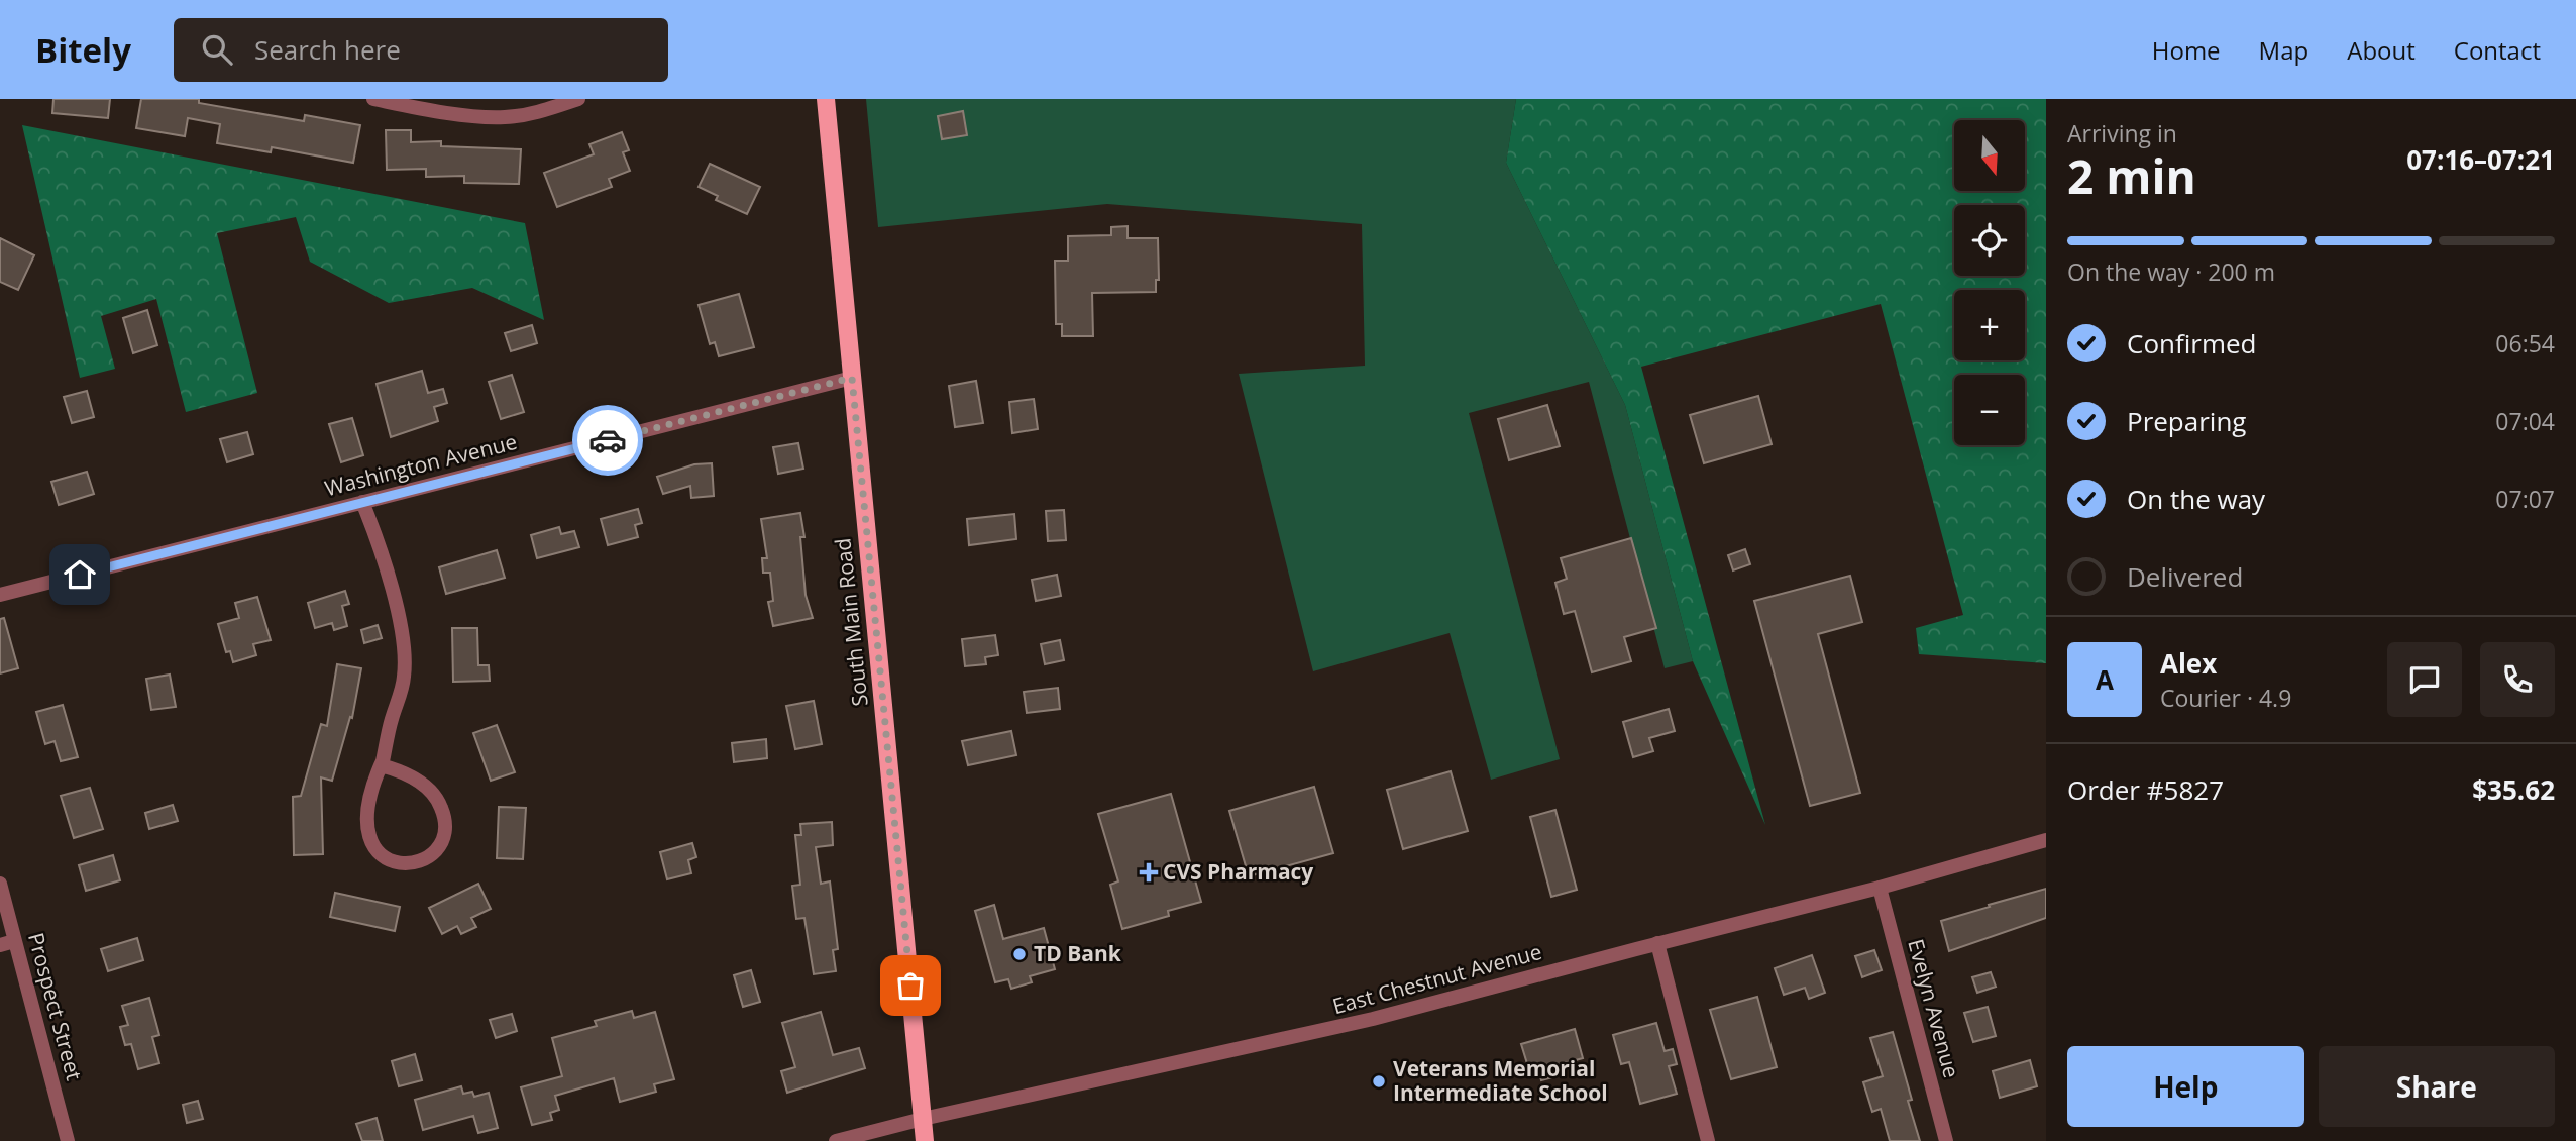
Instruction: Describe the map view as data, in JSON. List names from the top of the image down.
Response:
{
  "streets": {
    "main road": ["South Main Road"],
    "street": [
      "Washington Avenue",
      "East Chestnut Avenue",
      "Prospect Street",
      "Evelyn Avenue"
    ]
  },
  "crossings": [
    ["Washington Avenue", "South Main Road"],
    ["South Main Road", "East Chestnut Avenue"],
    ["East Chestnut Avenue", "Evelyn Avenue"]
  ],
  "places": {
    "health": ["CVS Pharmacy"],
    "other": ["TD Bank", "Veterans Memorial Intermediate School"]
  },
  "north": "bottom",
  "page": {
    "header": "Bitely",
    "search": "Search here",
    "nav": [
      "Home",
      "Map",
      "About",
      "Contact"
    ],
    "heading": ["2 min", "Arriving in", "07:16–07:21"],
    "panel": [
      "Alex",
      "Courier · 4.9",
      "Order #5827",
      "$35.62"
    ],
    "map_buttons": ["+", "−"],
    "bar": "On the way · 200 m",
    "list": [
      ["Confirmed", "06:54"],
      ["Preparing", "07:04"],
      ["On the way", "07:07"],
      "Delivered"
    ],
    "round": "A",
    "buttons": ["Help", "Share"]
  }
}
